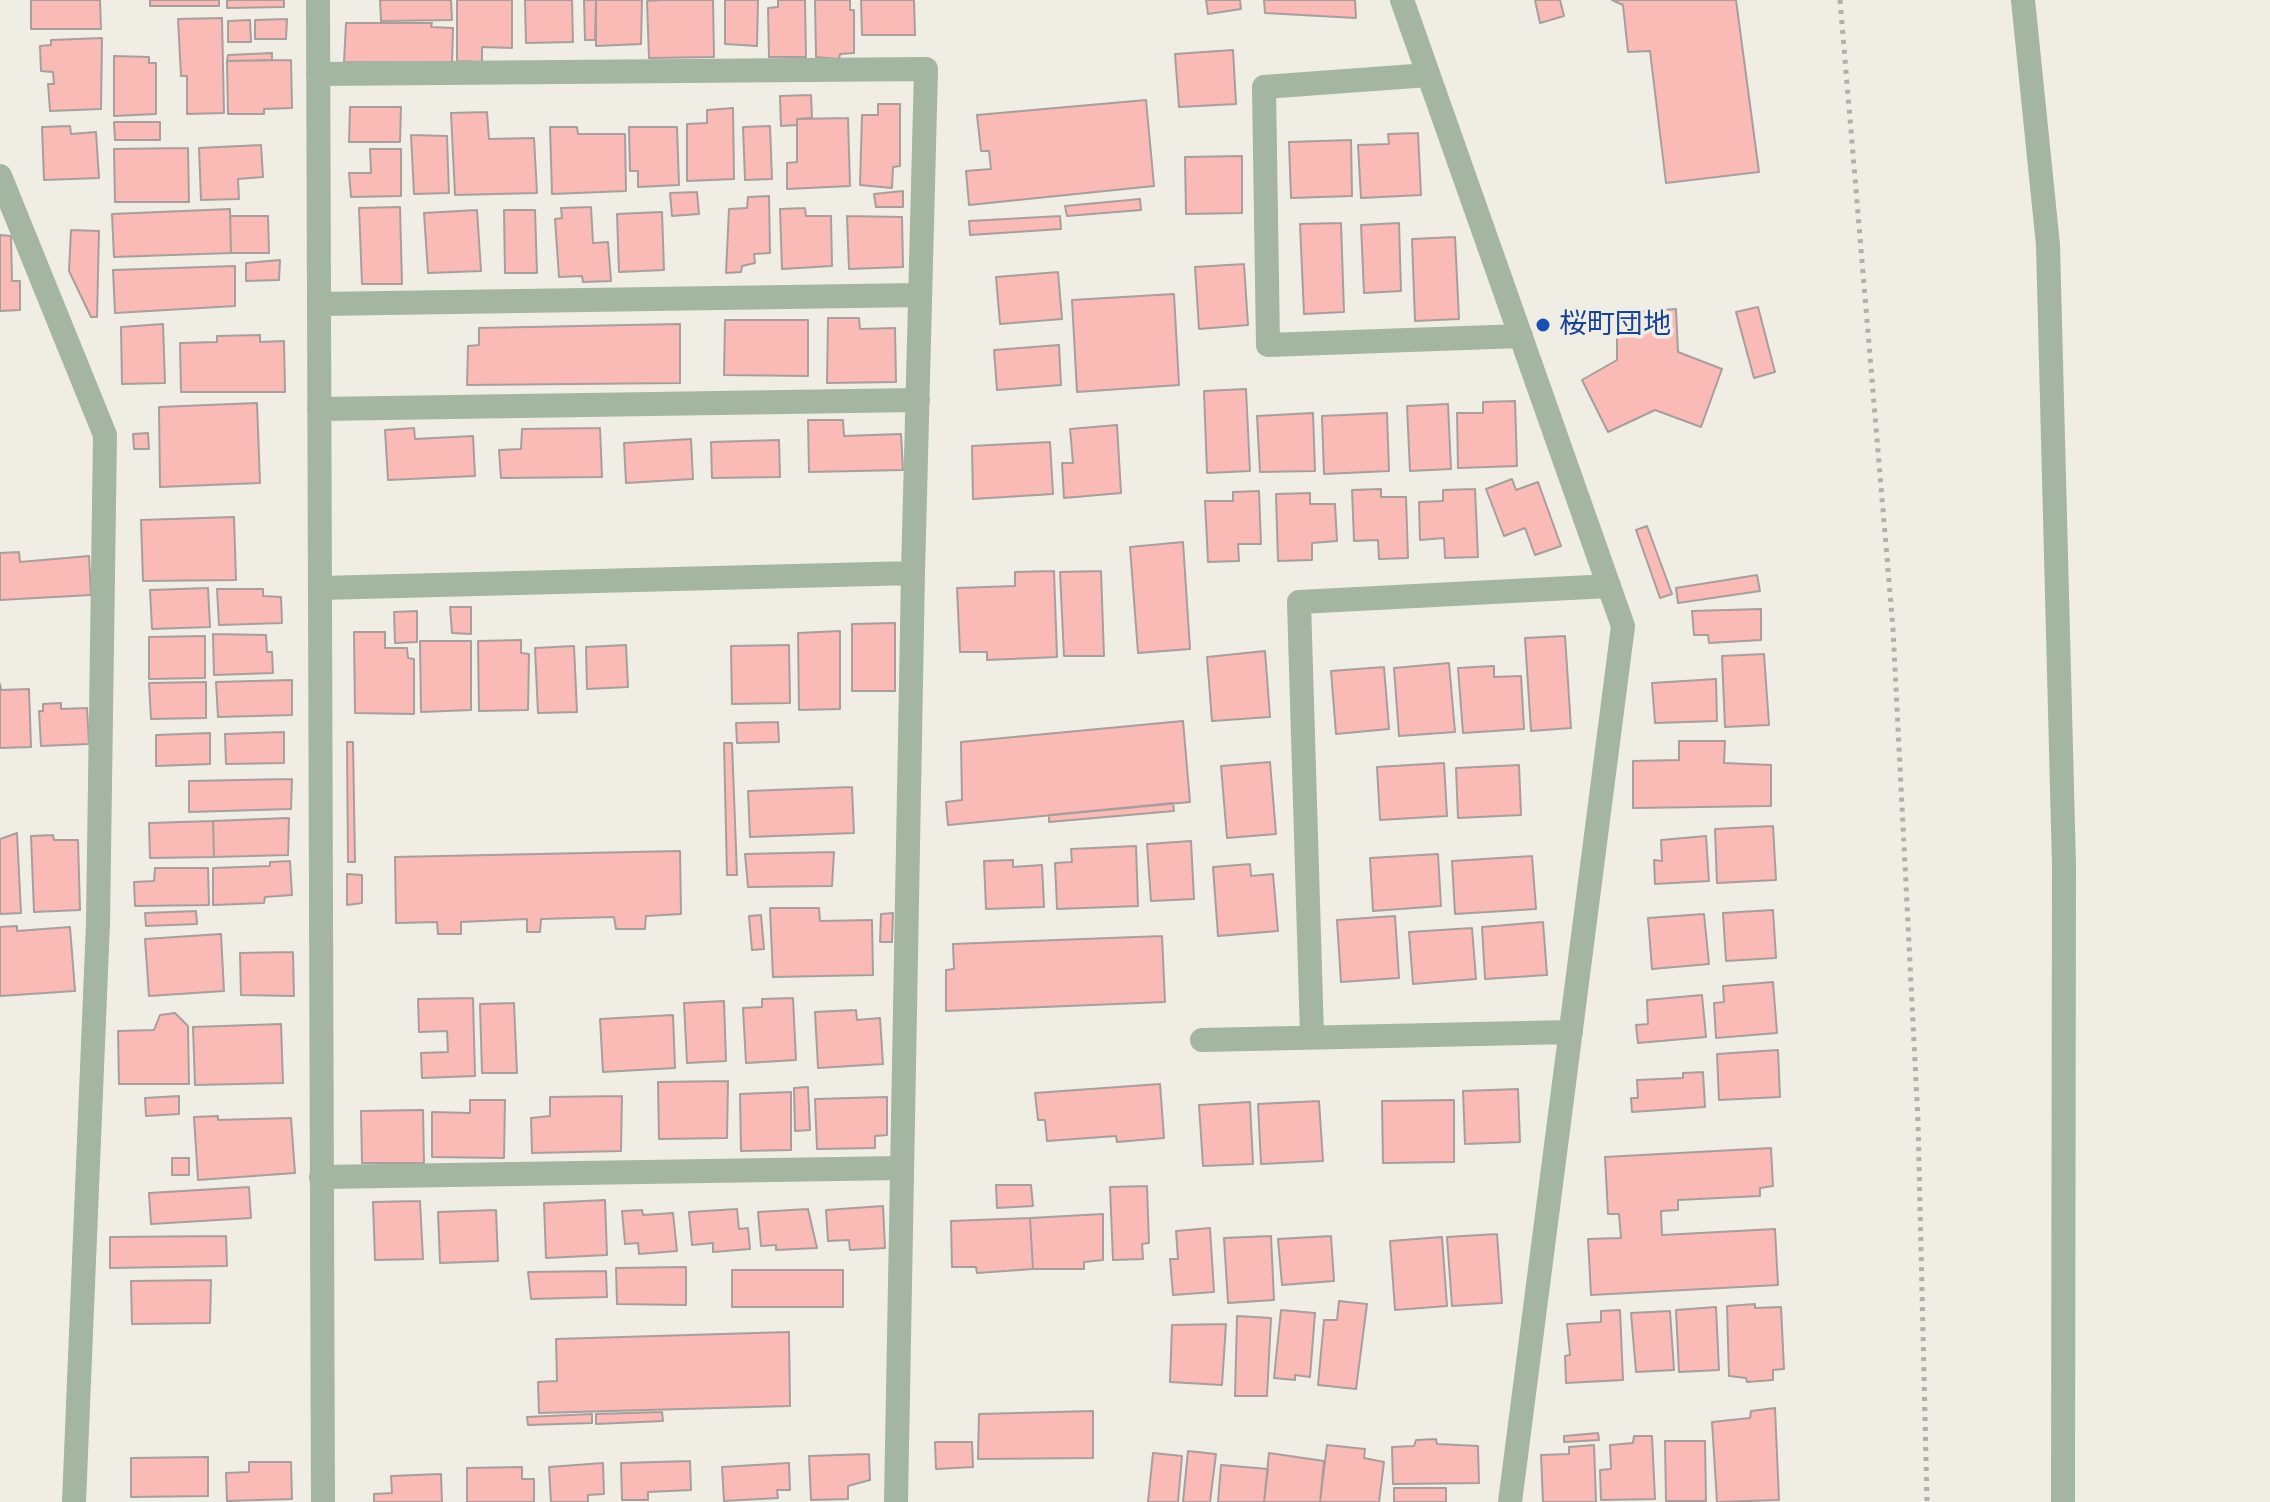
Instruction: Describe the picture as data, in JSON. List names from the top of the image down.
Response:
{
  "places": ["桜町団地"]
}
